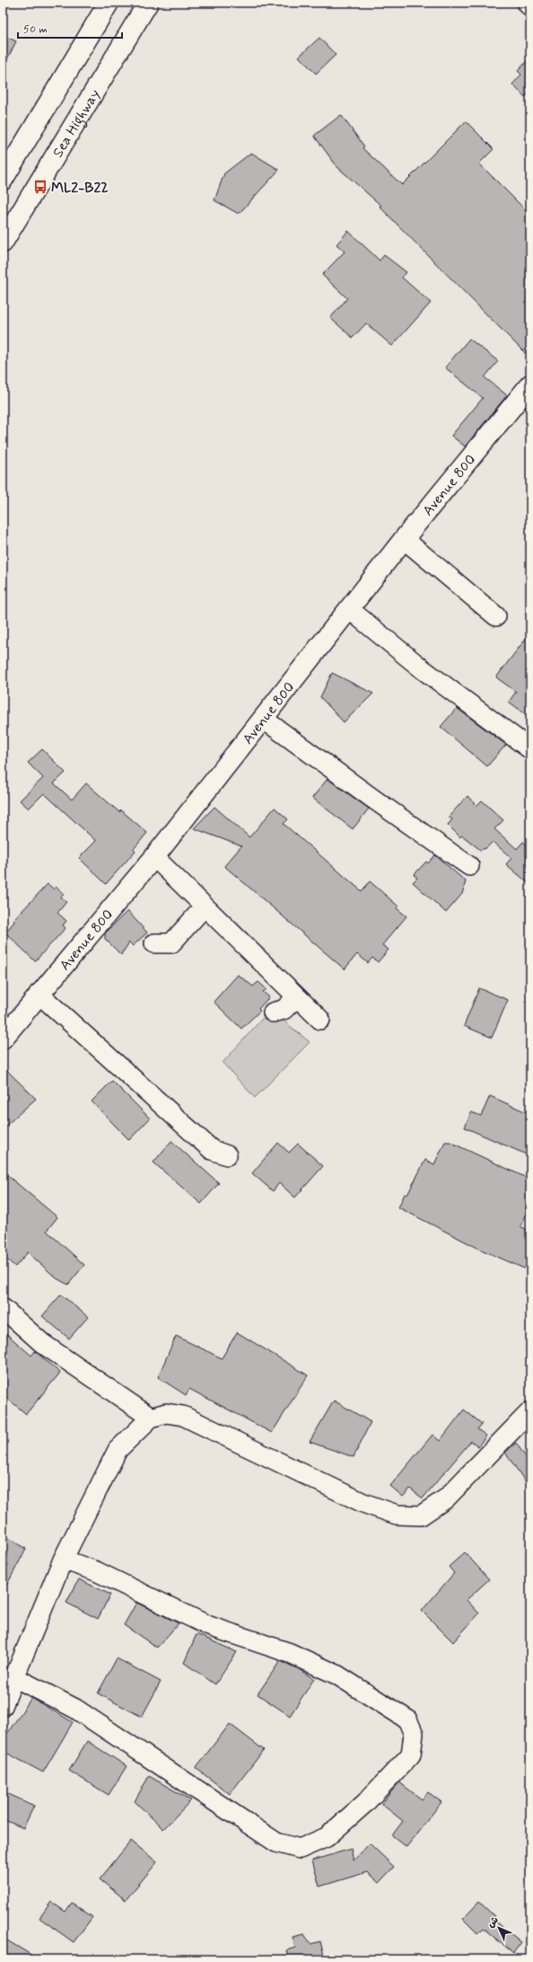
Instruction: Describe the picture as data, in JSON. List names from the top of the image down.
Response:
{
  "streets": {
    "main road": ["Sea Highway", "Avenue 800"]
  },
  "places": {
    "bus stop": ["ML2-B22"]
  },
  "scale_bar": "50 m",
  "north": "top left"
}
